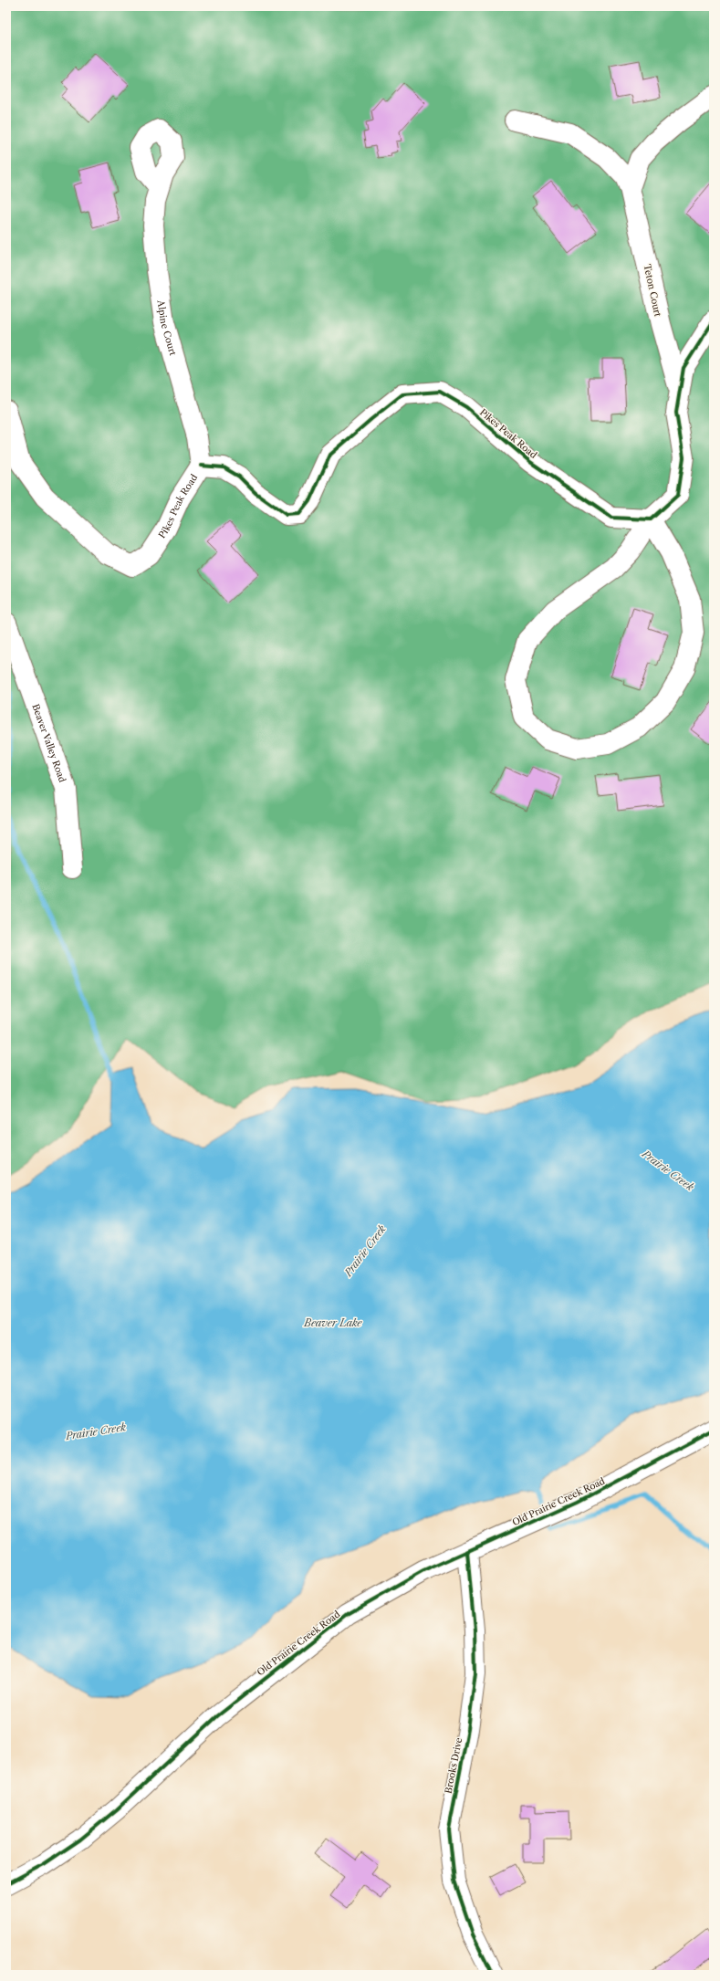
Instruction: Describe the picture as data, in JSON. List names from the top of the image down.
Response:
{
  "streets": {
    "street": [
      "Teton Court",
      "Alpine Court",
      "Pikes Peak Road",
      "Beaver Valley Road",
      "Old Prairie Creek Road",
      "Brooks Drive"
    ]
  },
  "crossings": [
    ["Alpine Court", "Pikes Peak Road"],
    ["Old Prairie Creek Road", "Brooks Drive"]
  ],
  "water": ["Prairie Creek", "Beaver Lake"]
}
